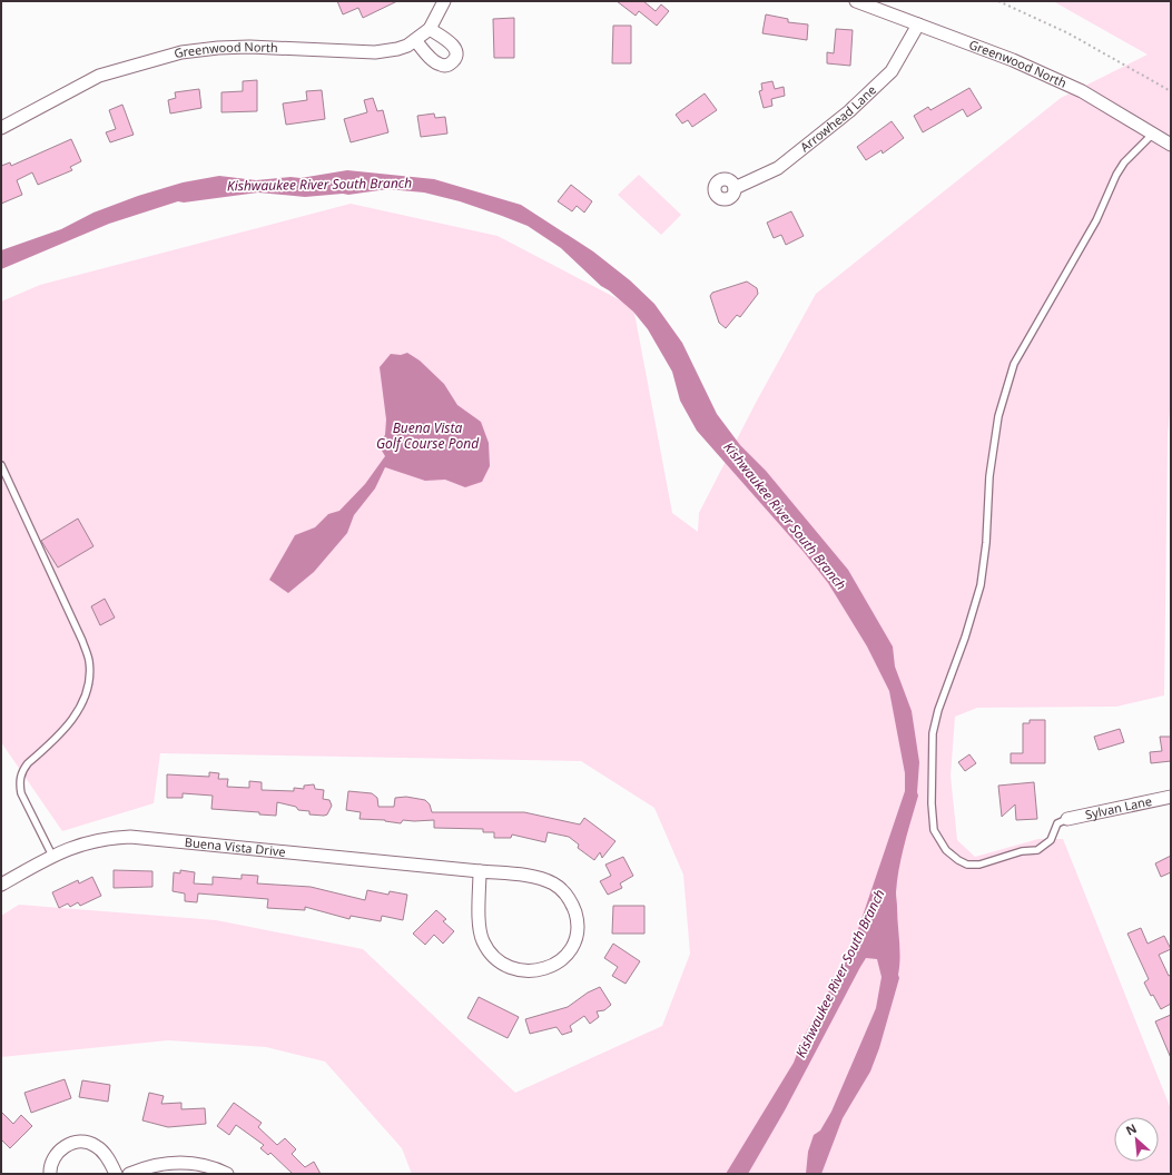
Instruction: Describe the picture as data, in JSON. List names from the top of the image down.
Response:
{
  "streets": {
    "street": [
      "Greenwood North",
      "Arrowhead Lane",
      "Sylvan Lane",
      "Buena Vista Drive"
    ]
  },
  "crossings": [
    ["Greenwood North", "Arrowhead Lane"]
  ],
  "water": ["Kishwaukee River South Branch", "Buena Vista Golf Course Pond"],
  "north": "top left"
}
